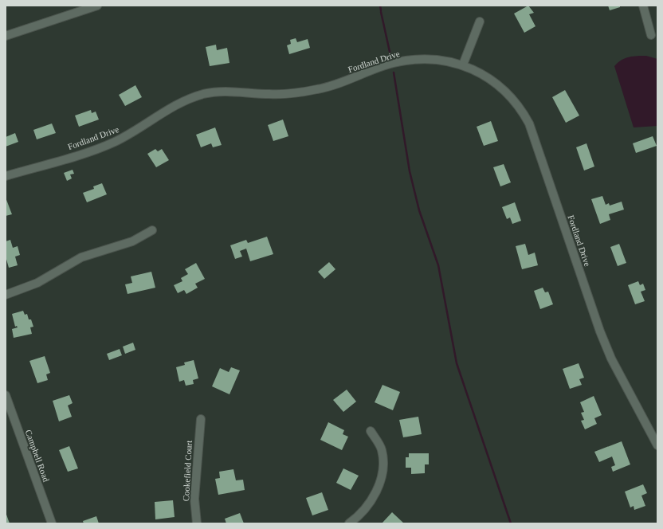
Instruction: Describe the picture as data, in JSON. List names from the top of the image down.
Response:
{
  "streets": {
    "street": ["Fordland Drive", "Campbell Road", "Cookefield Court"]
  }
}
